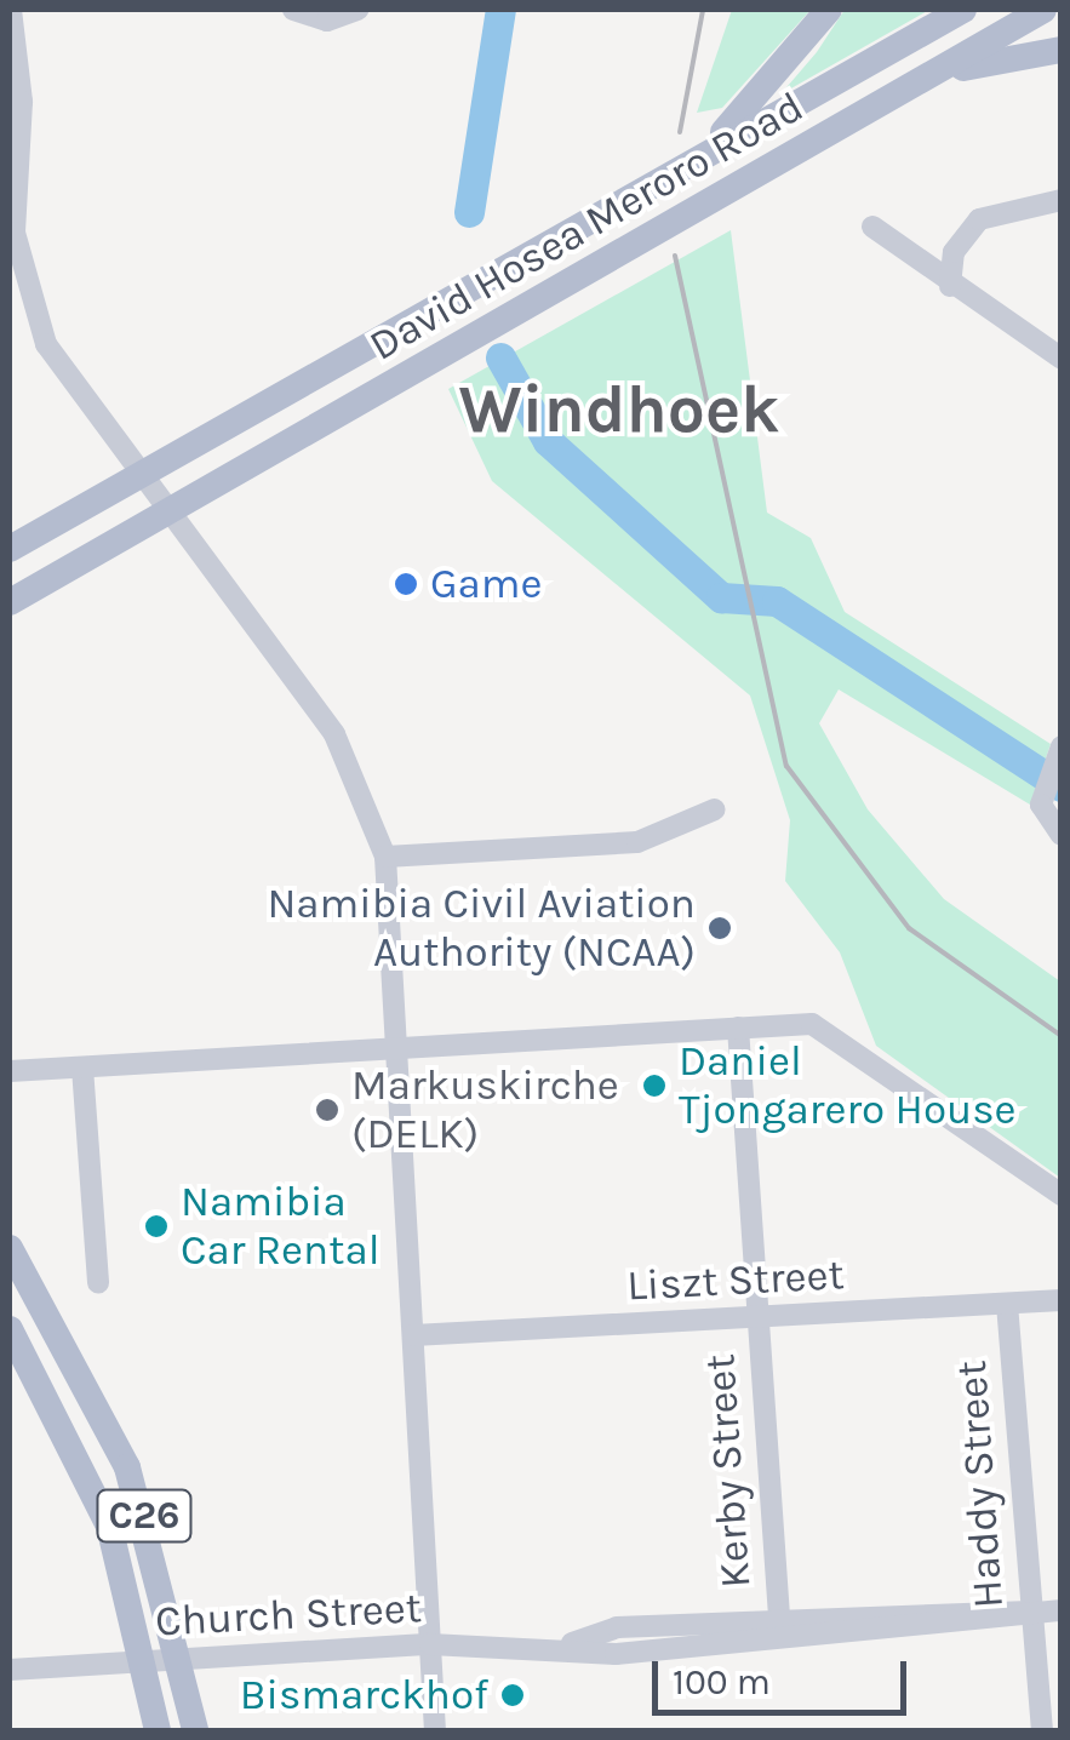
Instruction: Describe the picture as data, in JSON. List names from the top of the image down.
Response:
{
  "streets": {
    "main road": ["David Hosea Meroro Road", "C26"],
    "street": [
      "Liszt Street",
      "Kerby Street",
      "Haddy Street",
      "Church Street"
    ]
  },
  "crossings": [
    ["Liszt Street", "Kerby Street"],
    ["Liszt Street", "Haddy Street"],
    ["Kerby Street", "Church Street"],
    ["Haddy Street", "Church Street"],
    ["C26", "Church Street"]
  ],
  "districts": ["Windhoek"],
  "places": [
    "Game",
    "Namibia Civil Aviation Authority (NCAA)",
    "Daniel Tjongarero House",
    "Markuskirche (DELK)",
    "Namibia Car Rental",
    "Bismarckhof"
  ],
  "scale_bar": "100 m"
}
